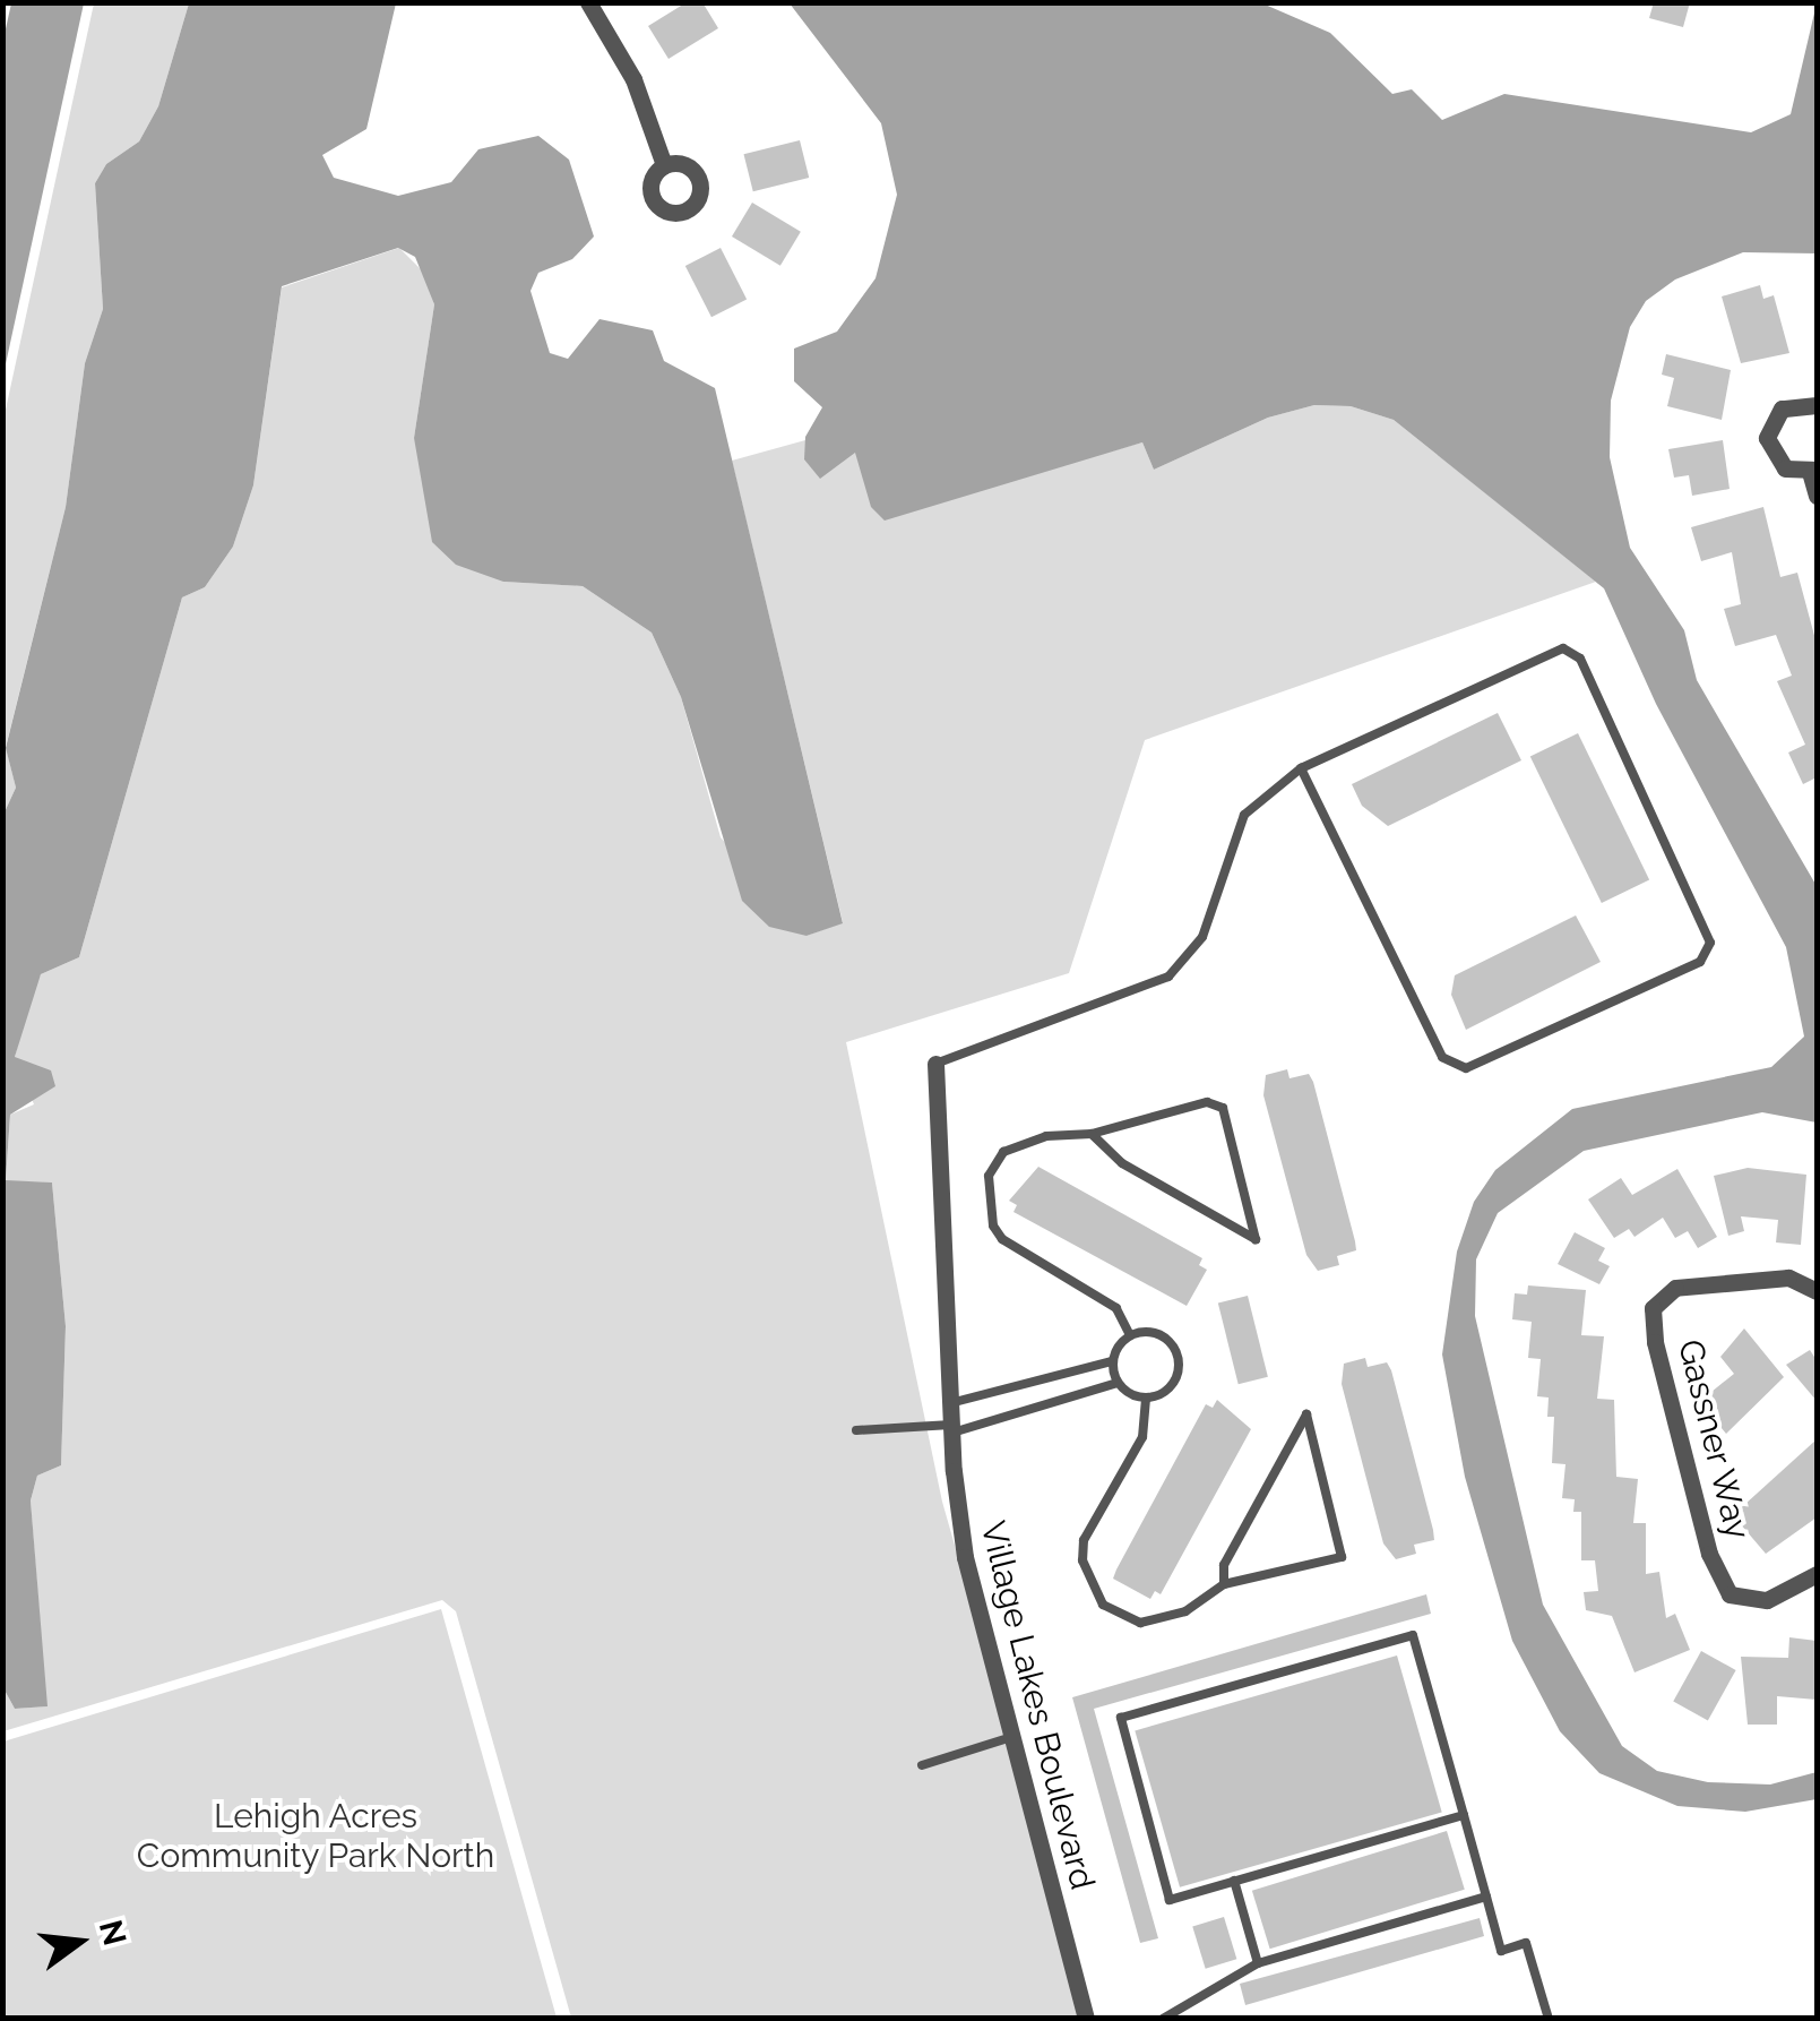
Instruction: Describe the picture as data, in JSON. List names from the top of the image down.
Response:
{
  "streets": {
    "street": ["Gassner Way", "Village Lakes Boulevard"]
  },
  "parks": ["Lehigh Acres Community Park North"],
  "north": "right"
}
